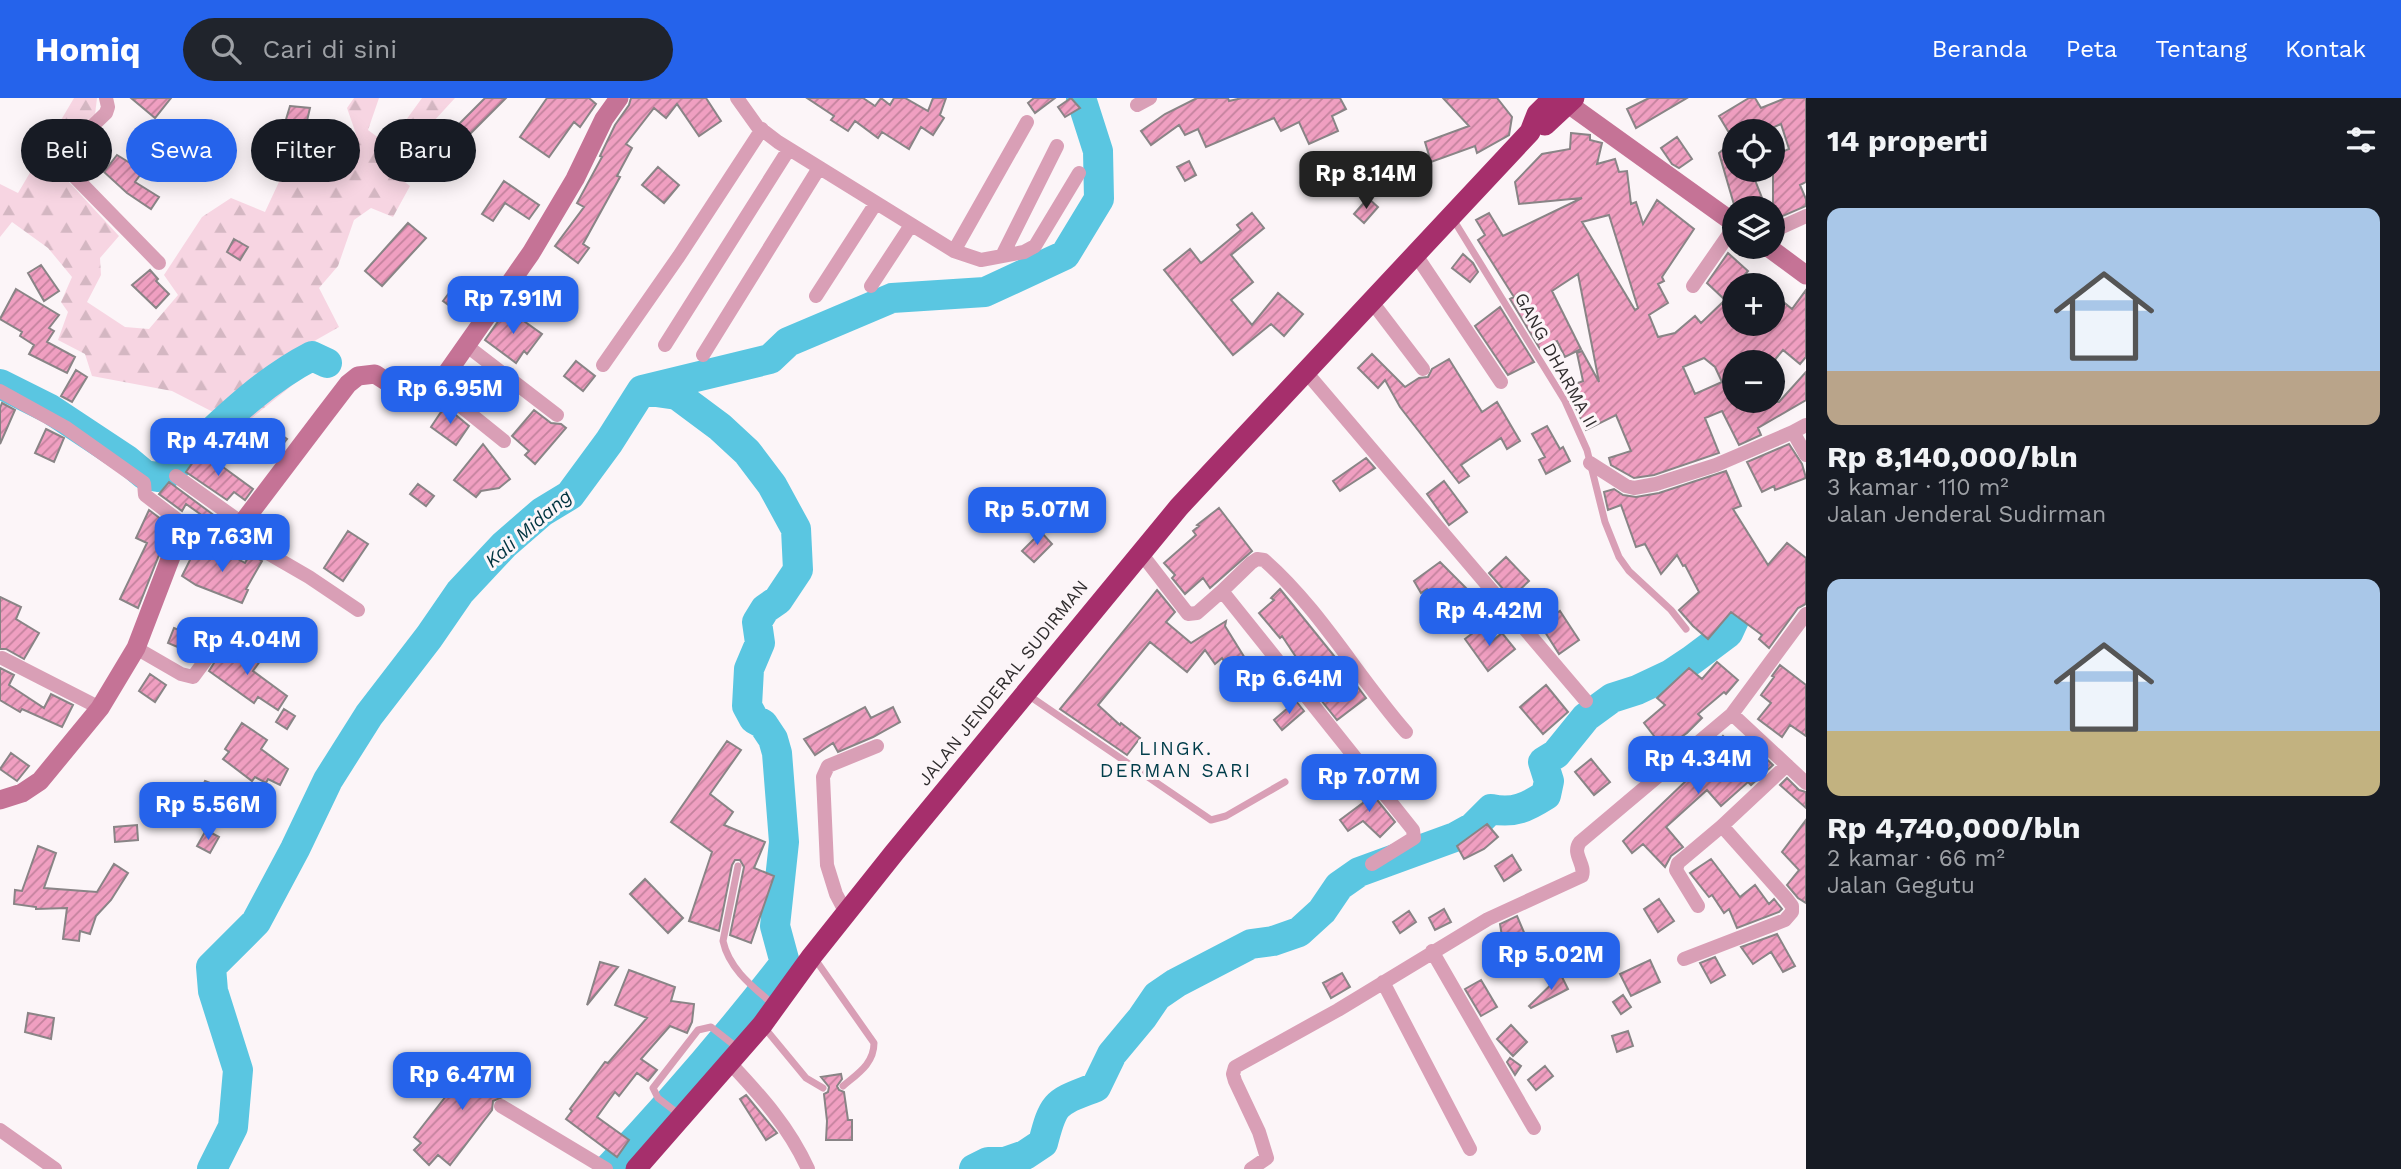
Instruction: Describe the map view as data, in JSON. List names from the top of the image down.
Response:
{
  "streets": {
    "highway": ["JALAN JENDERAL SUDIRMAN"],
    "lane": ["GANG DHARMA II"]
  },
  "crossings": [
    ["GANG DHARMA II", "JALAN JENDERAL SUDIRMAN"]
  ],
  "districts": ["LINGK. DERMAN SARI"],
  "water": ["Kali Midang"],
  "page": {
    "header": "Homiq",
    "search": "Cari di sini",
    "nav": [
      "Beranda",
      "Peta",
      "Tentang",
      "Kontak"
    ],
    "heading": "14 properti",
    "map_buttons": ["+", "−"],
    "chip": [
      "Beli",
      "Sewa",
      "Filter",
      "Baru"
    ],
    "price": [
      "Rp 8.14M",
      "Rp 7.91M",
      "Rp 6.95M",
      "Rp 4.74M",
      "Rp 5.07M",
      "Rp 7.63M",
      "Rp 4.42M",
      "Rp 4.04M",
      "Rp 6.64M",
      "Rp 4.34M",
      "Rp 7.07M",
      "Rp 5.56M",
      "Rp 5.02M",
      "Rp 6.47M"
    ],
    "list": [
      {
        "name": "Rp 8,140,000/bln",
        "note": "3 kamar · 110 m² · Jalan Jenderal Sudirman"
      },
      {
        "name": "Rp 4,740,000/bln",
        "note": "2 kamar · 66 m² · Jalan Gegutu"
      }
    ]
  }
}
